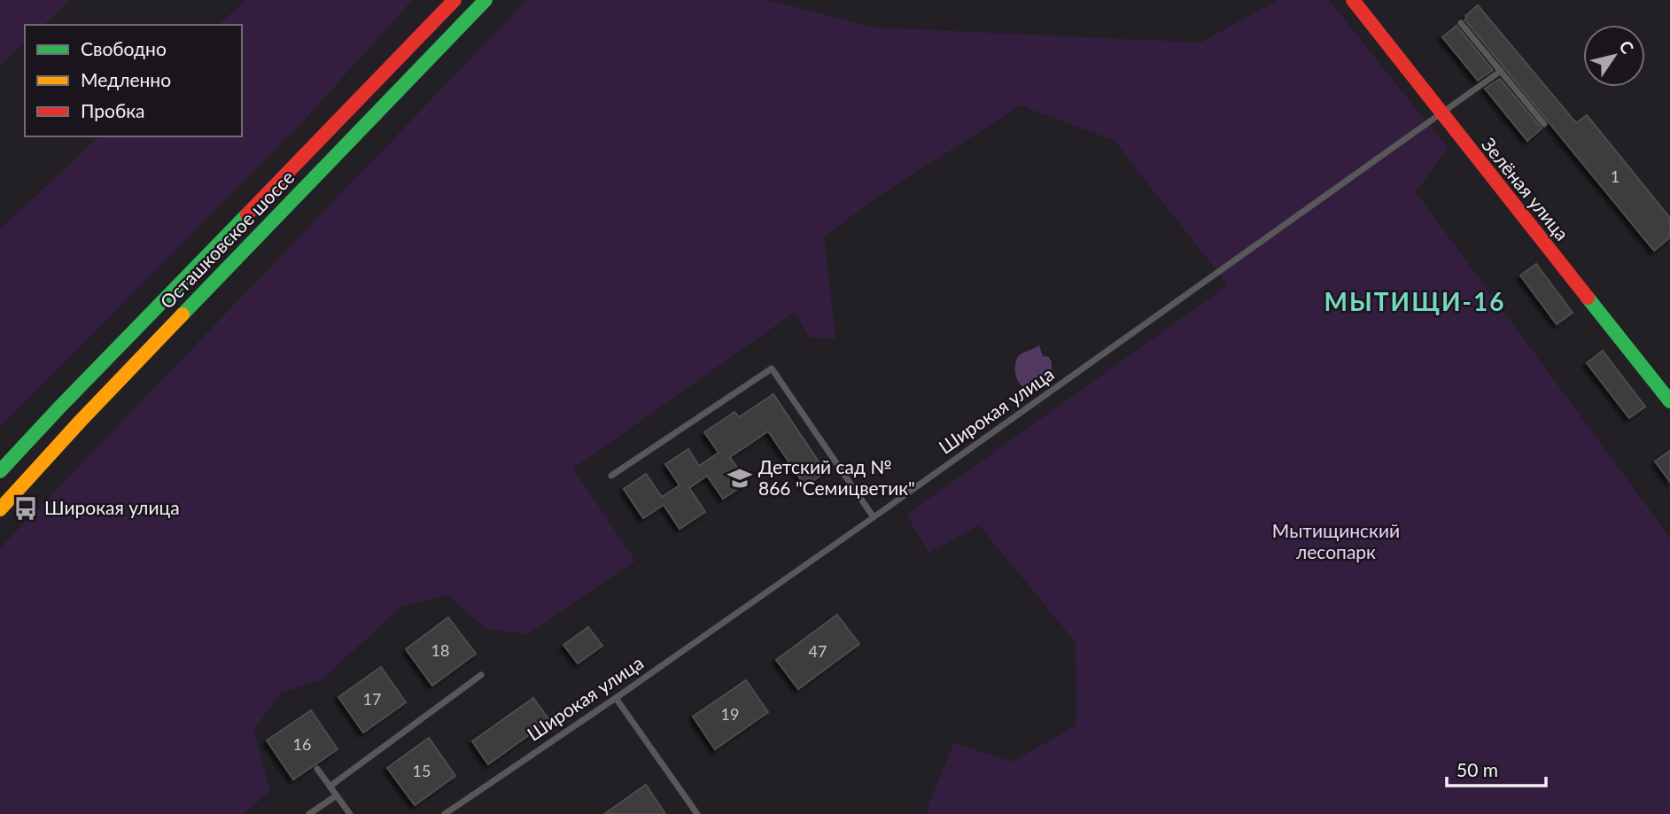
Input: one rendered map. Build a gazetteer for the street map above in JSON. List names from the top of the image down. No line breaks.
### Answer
{"streets":{"main road":["Зелёная улица","Осташковское шоссе"],"lane":["Широкая улица"]},"crossings":[["Зелёная улица","Широкая улица"]],"districts":["МЫТИЩИ-16"],"parks":["Мытищинский лесопарк"],"places":{"school or university":["Детский сад № 866 \"Семицветик\""],"bus stop":["Широкая улица"]},"house_numbers":["1","18","47","17","19","16","15"],"legend":["Свободно","Медленно","Пробка"],"scale_bar":"50 m","north":"top right"}
